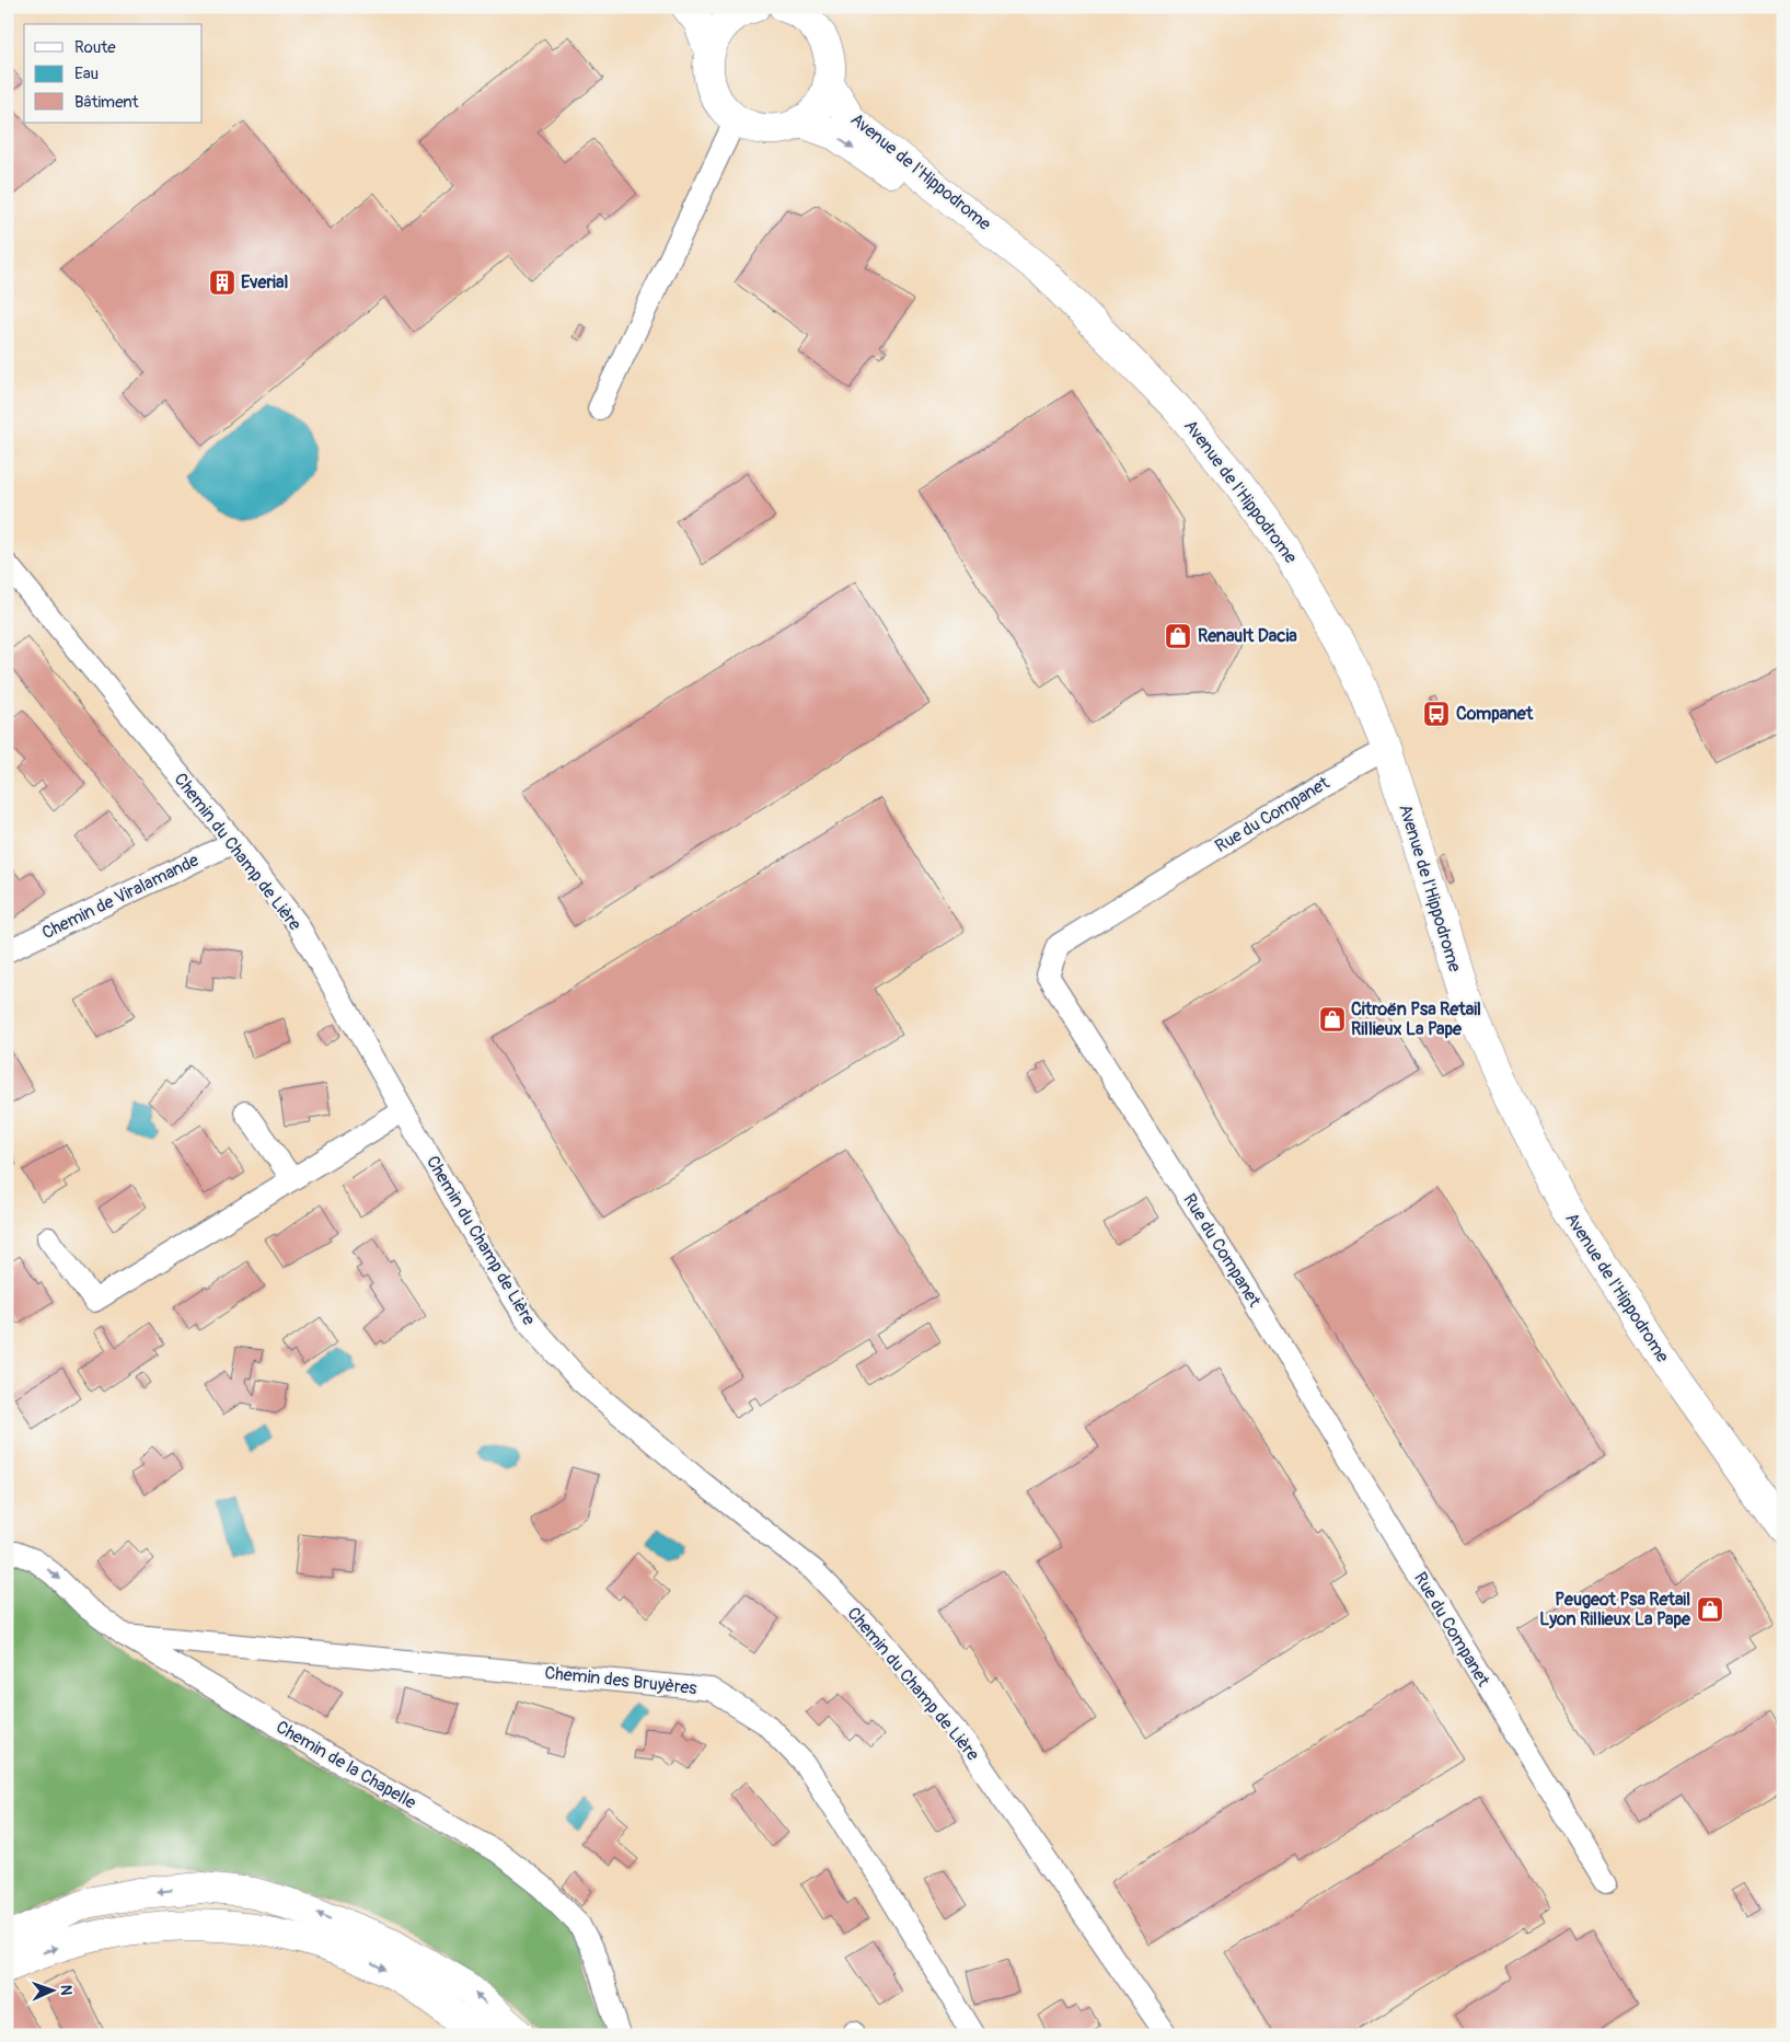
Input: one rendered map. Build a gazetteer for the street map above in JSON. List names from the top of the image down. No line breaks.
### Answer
{"streets":{"main road":["Avenue de l'Hippodrome"],"street":["Rue du Companet","Chemin du Champ de Lière","Chemin de Viralamande","Chemin des Bruyères","Chemin de la Chapelle"]},"crossings":[["Avenue de l'Hippodrome","Rue du Companet"],["Chemin du Champ de Lière","Chemin de Viralamande"],["Chemin des Bruyères","Chemin de la Chapelle"]],"places":{"building":["Everial"],"shop":["Renault Dacia","Citroën Psa Retail Rillieux La Pape","Peugeot Psa Retail Lyon Rillieux La Pape"],"bus stop":["Companet"]},"legend":["Route","Eau","Bâtiment"],"north":"right"}
